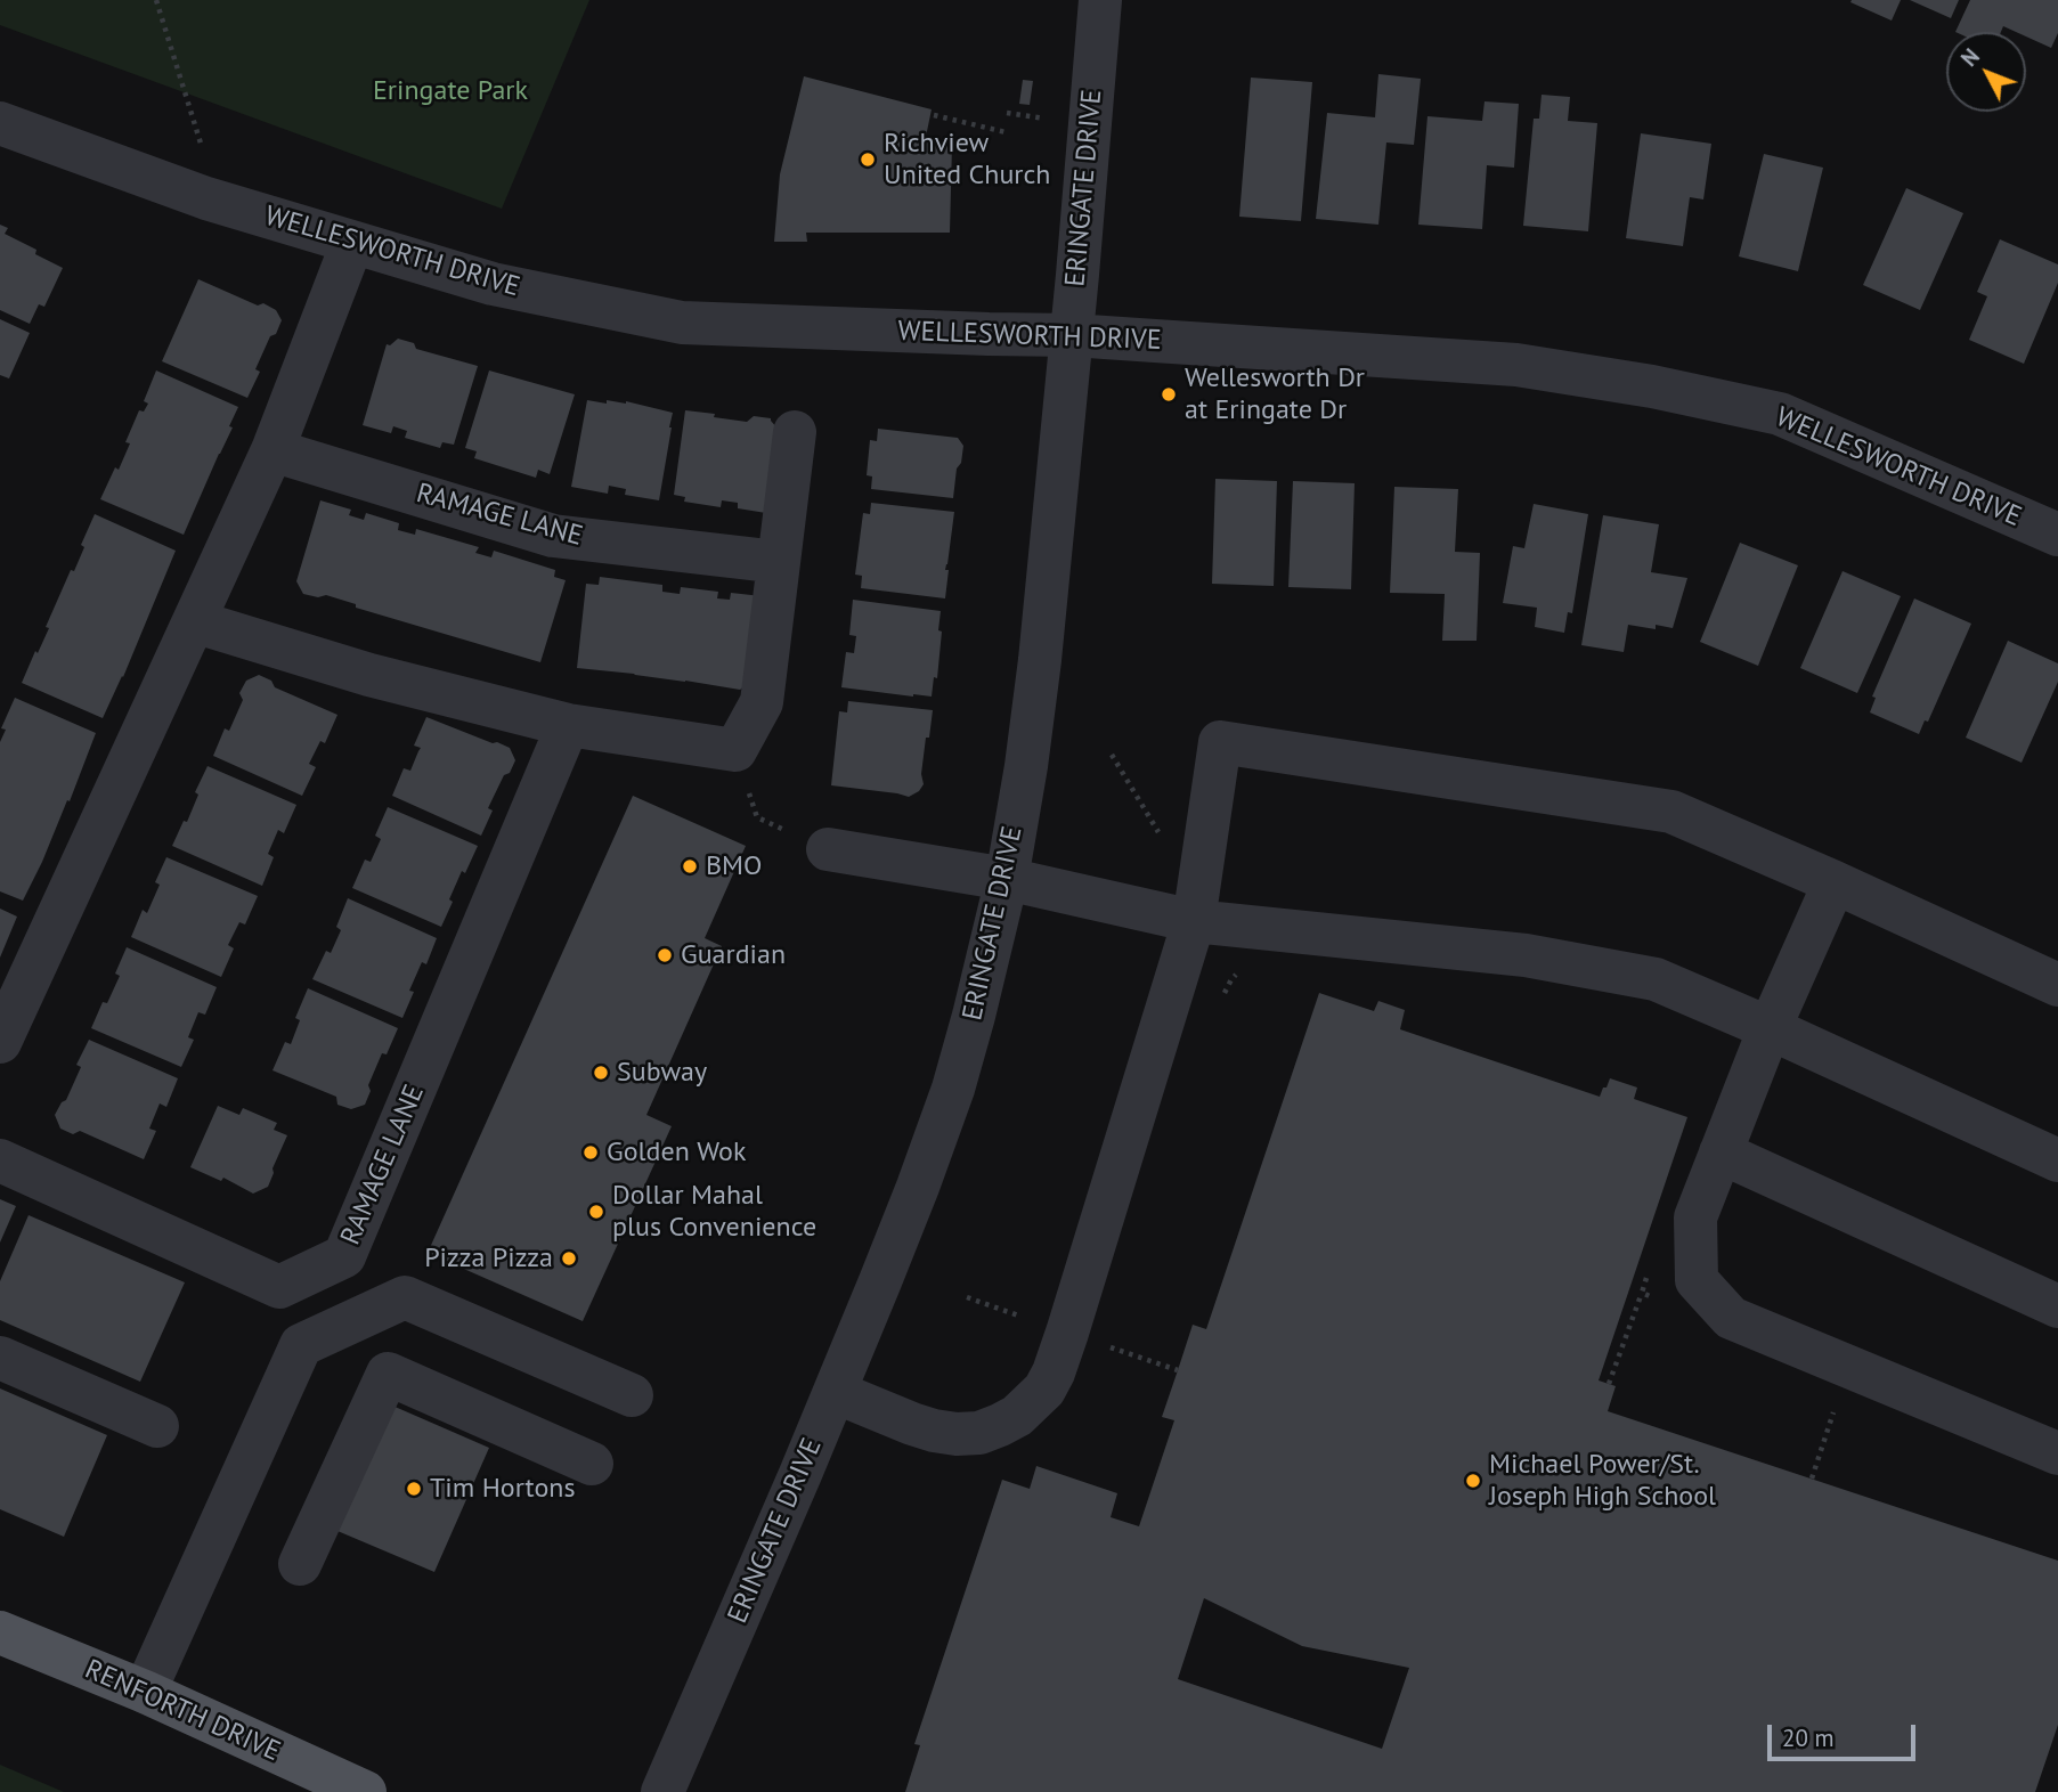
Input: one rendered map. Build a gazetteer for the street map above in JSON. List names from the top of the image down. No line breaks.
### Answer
{"streets":{"main road":["RENFORTH DRIVE"],"street":["ERINGATE DRIVE","WELLESWORTH DRIVE","RAMAGE LANE"]},"crossings":[["ERINGATE DRIVE","WELLESWORTH DRIVE"]],"parks":["Eringate Park"],"places":["Richview United Church","Wellesworth Dr at Eringate Dr","BMO","Guardian","Subway","Golden Wok","Dollar Mahal plus Convenience","Pizza Pizza","Michael Power/St. Joseph High School","Tim Hortons"],"scale_bar":"20 m","north":"top left"}
